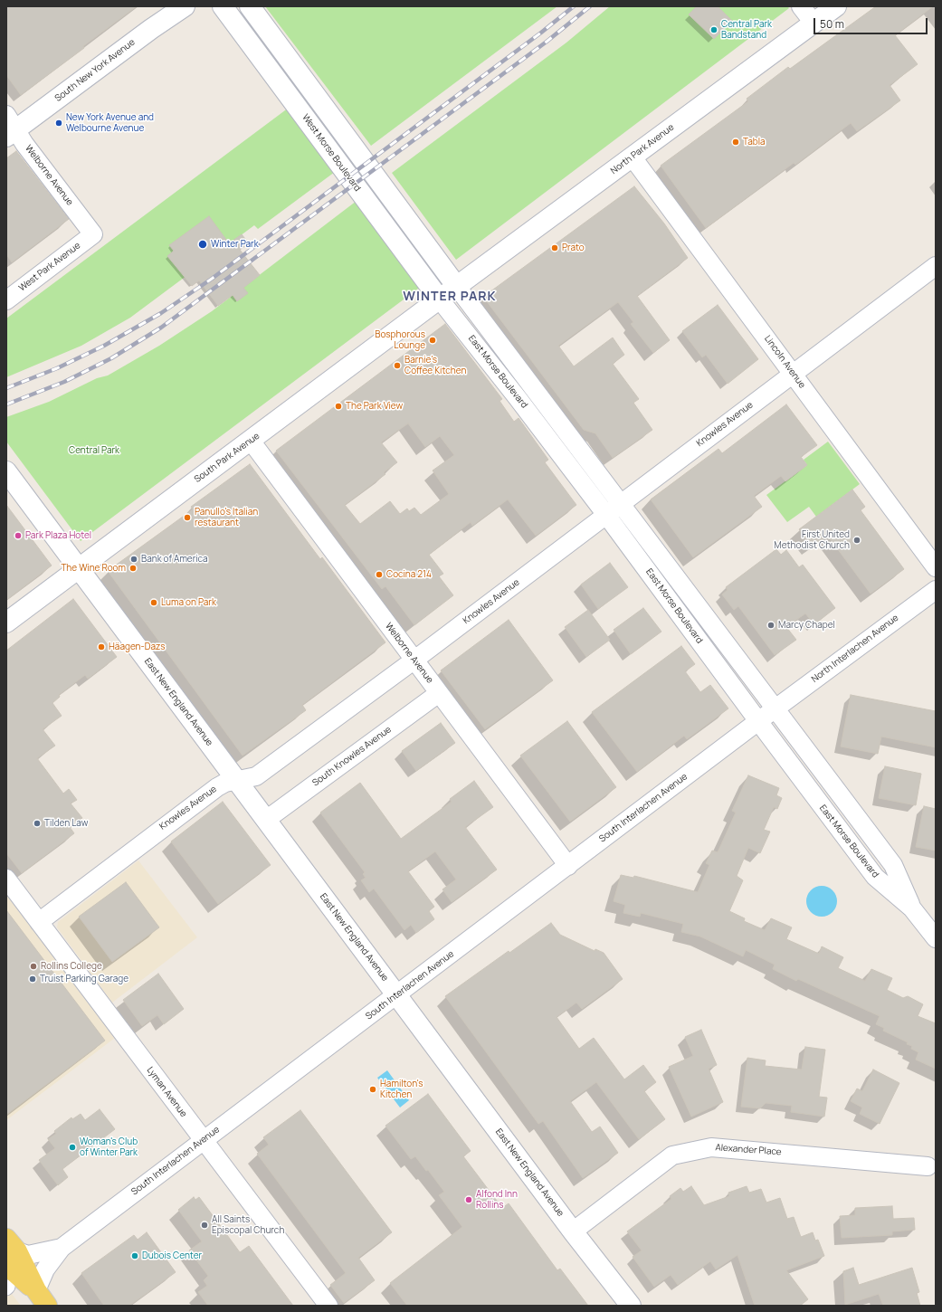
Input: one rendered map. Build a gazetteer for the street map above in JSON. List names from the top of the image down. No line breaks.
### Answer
{"streets":{"street":["South New York Avenue","North Park Avenue","West Morse Boulevard","Welborne Avenue","West Park Avenue","Lincoln Avenue","East Morse Boulevard","Knowles Avenue","South Park Avenue","North Interlachen Avenue","East New England Avenue","South Knowles Avenue","South Interlachen Avenue","Lyman Avenue","Alexander Place"]},"crossings":[["South New York Avenue","Welborne Avenue"],["North Park Avenue","West Morse Boulevard"],["North Park Avenue","Lincoln Avenue"],["North Park Avenue","East Morse Boulevard"],["North Park Avenue","South Park Avenue"],["West Morse Boulevard","East Morse Boulevard"],["West Morse Boulevard","South Park Avenue"],["Welborne Avenue","West Park Avenue"],["Welborne Avenue","Knowles Avenue"],["Welborne Avenue","South Park Avenue"],["Welborne Avenue","South Knowles Avenue"],["Welborne Avenue","South Interlachen Avenue"],["Lincoln Avenue","Knowles Avenue"],["East Morse Boulevard","Knowles Avenue"],["East Morse Boulevard","South Park Avenue"],["East Morse Boulevard","North Interlachen Avenue"],["East Morse Boulevard","South Interlachen Avenue"],["Knowles Avenue","East New England Avenue"],["Knowles Avenue","Lyman Avenue"],["South Park Avenue","East New England Avenue"],["North Interlachen Avenue","South Interlachen Avenue"],["East New England Avenue","South Knowles Avenue"],["East New England Avenue","South Interlachen Avenue"],["East New England Avenue","Alexander Place"],["South Interlachen Avenue","Lyman Avenue"]],"districts":["WINTER PARK"],"parks":["Central Park"],"places":["Central Park Bandstand","New York Avenue and Welbourne Avenue","Tabla","Winter Park","Prato","Bosphorous Lounge","Barnie's Coffee Kitchen","The Park View","Panullo's Italian restaurant","Park Plaza Hotel","First United Methodist Church","Bank of America","The Wine Room","Cocina 214","Luma on Park","Marcy Chapel","Häagen-Dazs","Tilden Law","Rollins College","Truist Parking Garage","Hamilton's Kitchen","Woman's Club of Winter Park","Alfond Inn Rollins","All Saints Episcopal Church","Dubois Center"],"scale_bar":"50 m"}
